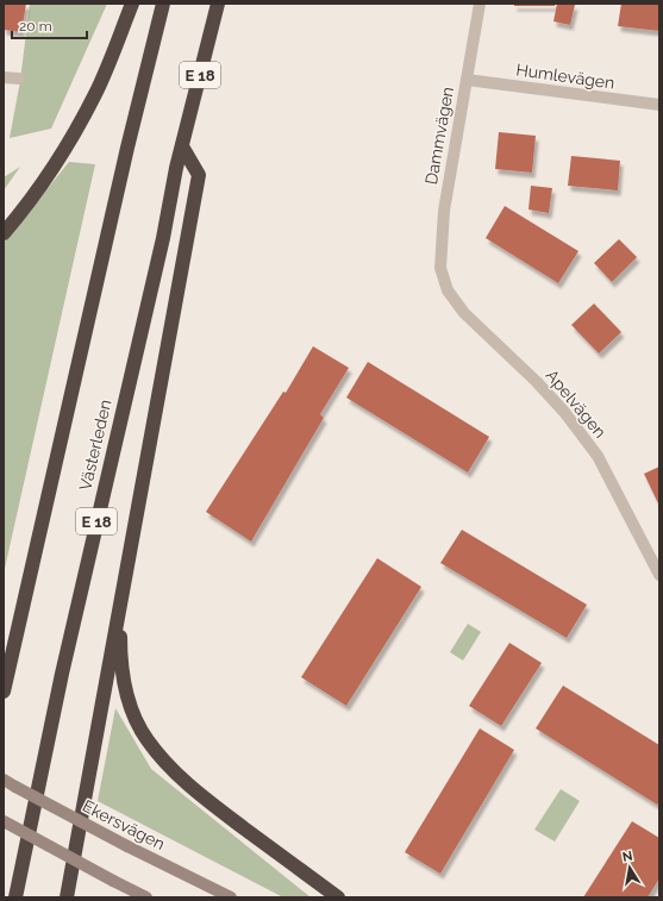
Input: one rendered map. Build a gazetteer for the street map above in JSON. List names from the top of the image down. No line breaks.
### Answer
{"streets":{"highway":["E 18","Västerleden"],"main road":["Ekersvägen"],"street":["Humlevägen","Dammvägen","Apelvägen"]},"crossings":[["E 18","Västerleden"],["Humlevägen","Dammvägen"],["Dammvägen","Apelvägen"]],"scale_bar":"20 m","north":"top"}
